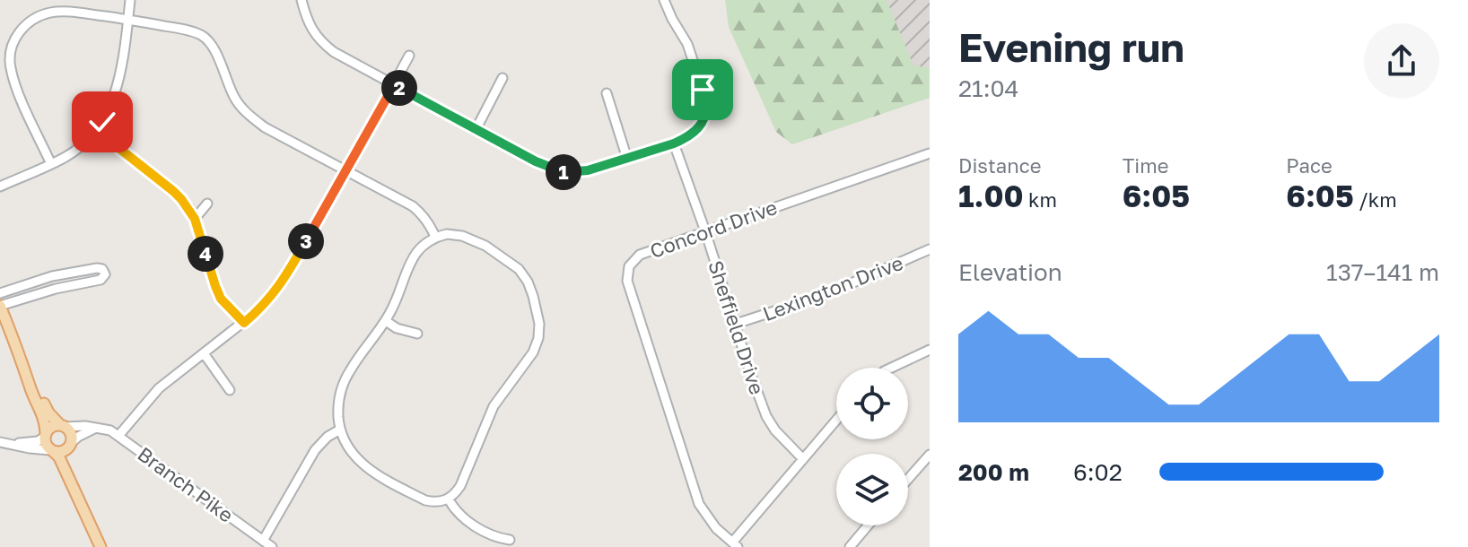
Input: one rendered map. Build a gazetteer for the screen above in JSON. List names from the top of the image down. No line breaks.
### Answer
{"streets":{"street":["Concord Drive","Lexington Drive","Sheffield Drive","Branch Pike"]},"crossings":[["Concord Drive","Sheffield Drive"],["Lexington Drive","Sheffield Drive"]],"page":{"heading":["Evening run","21:04"],"pins":["2","1","3","4"],"stats":[["Distance","1.00 km"],["Time","6:05"],["Pace","6:05 /km"]],"chart":["Elevation","137–141 m"],"list":[{"name":"200 m","note":"6:02"}]}}
